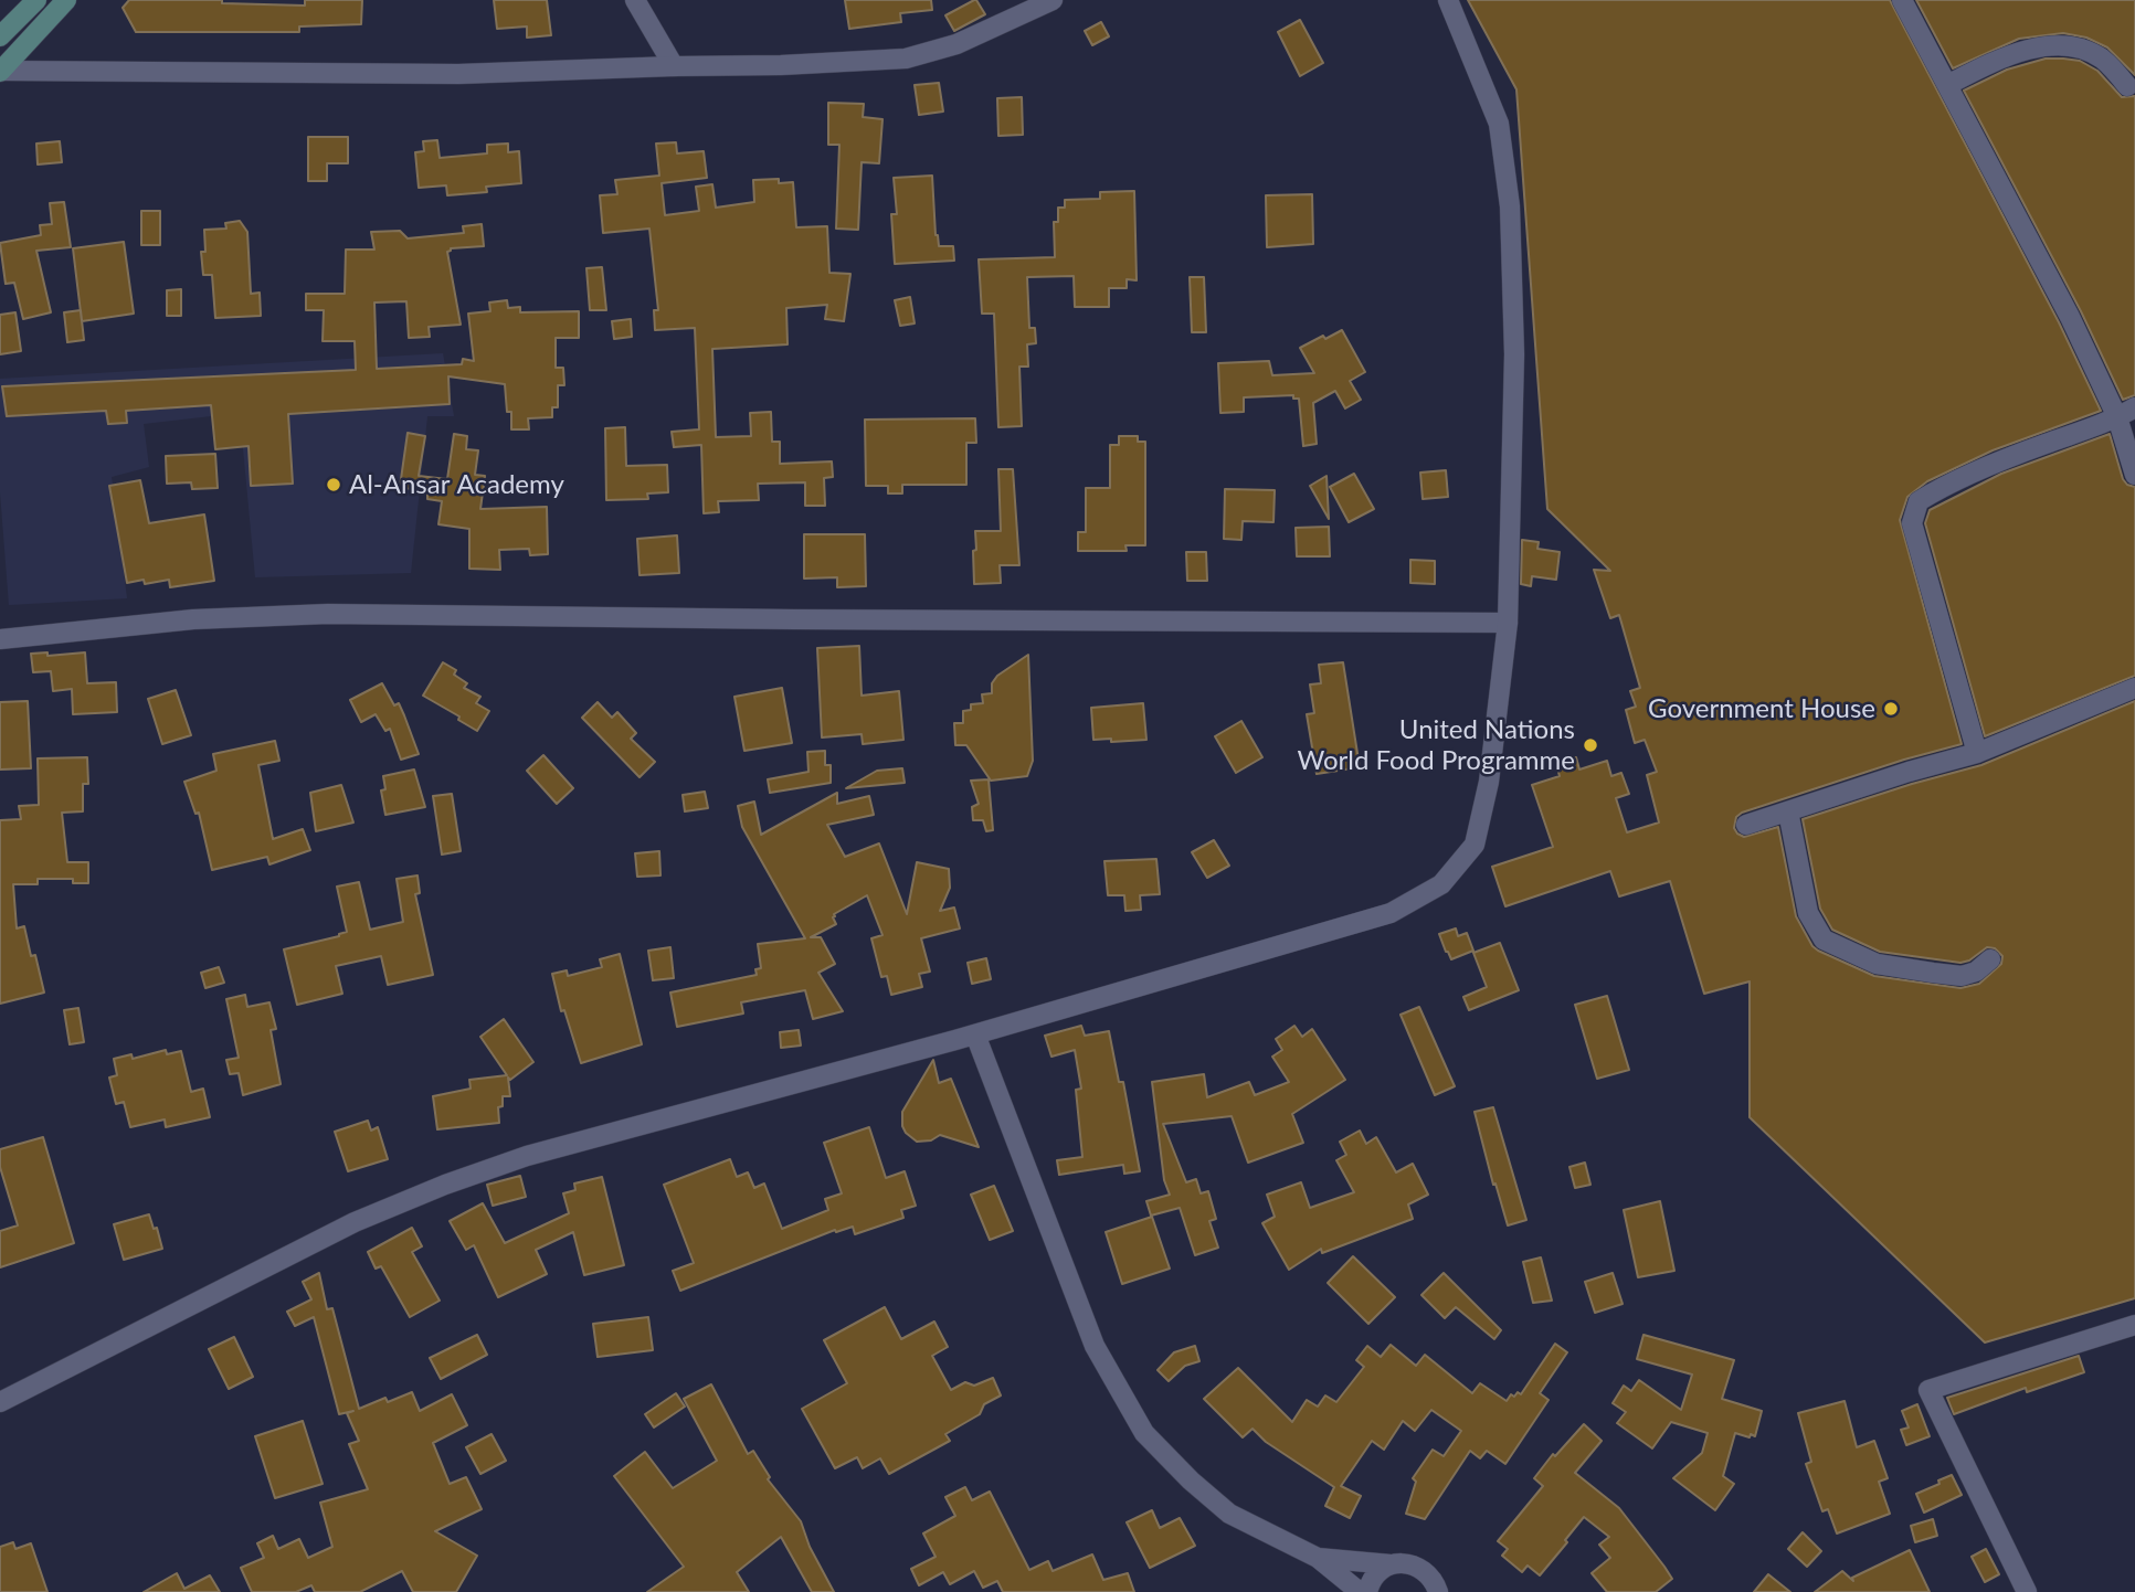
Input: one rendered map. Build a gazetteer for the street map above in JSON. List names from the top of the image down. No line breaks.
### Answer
{"places":["Al-Ansar Academy","Government House","United Nations World Food Programme"]}
